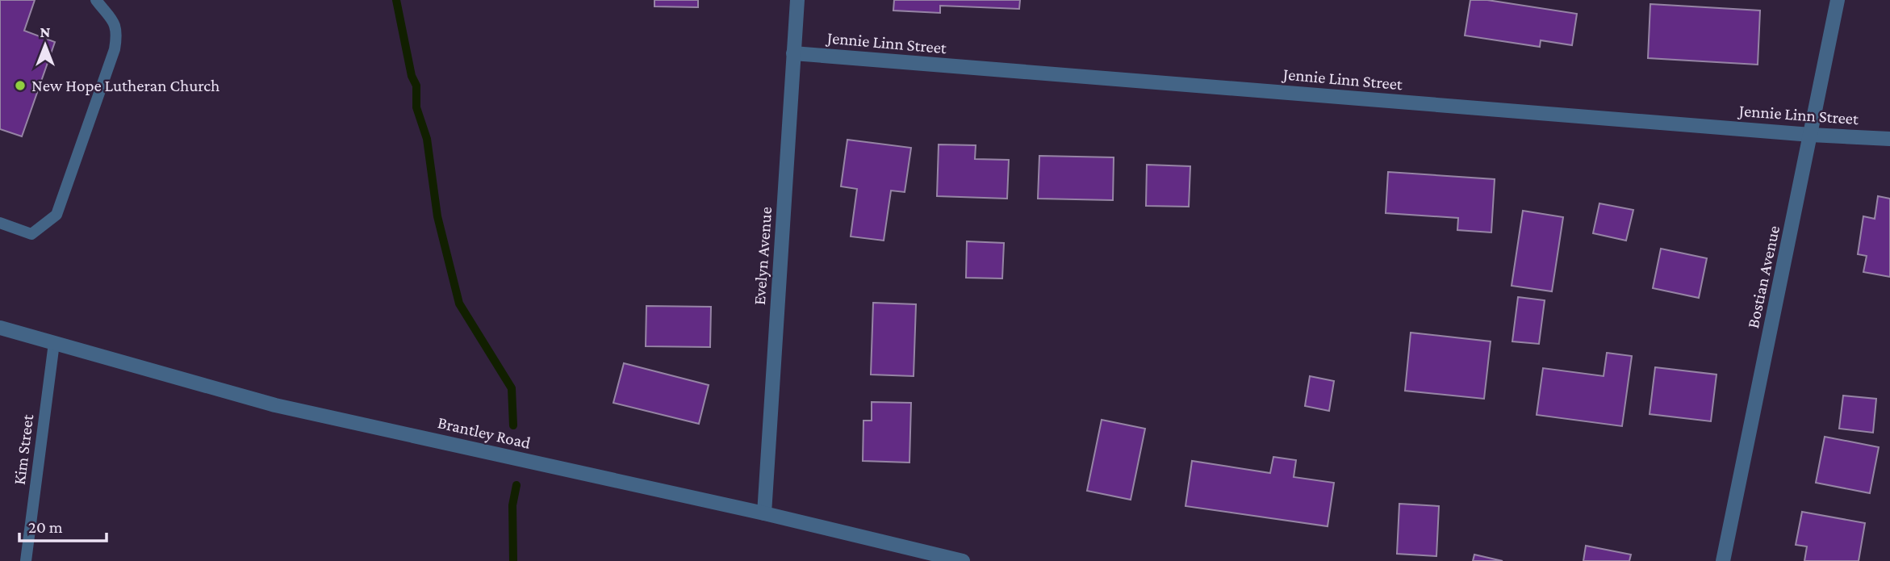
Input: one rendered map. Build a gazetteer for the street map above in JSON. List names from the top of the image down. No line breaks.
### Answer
{"streets":{"street":["Jennie Linn Street","Evelyn Avenue","Bostian Avenue","Brantley Road"],"lane":["Kim Street"]},"crossings":[["Jennie Linn Street","Evelyn Avenue"],["Jennie Linn Street","Bostian Avenue"],["Evelyn Avenue","Brantley Road"],["Brantley Road","Kim Street"]],"places":["New Hope Lutheran Church"],"scale_bar":"20 m","north":"top"}
